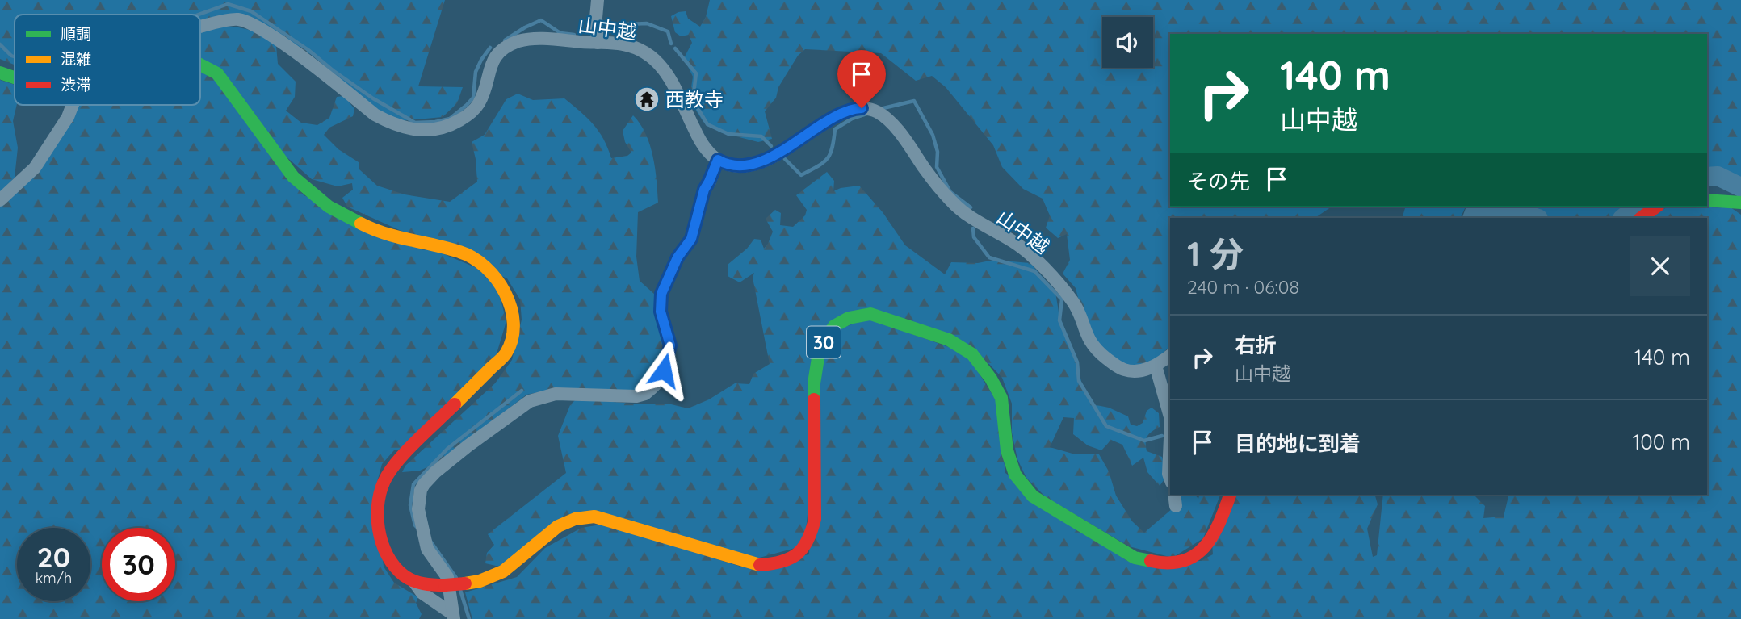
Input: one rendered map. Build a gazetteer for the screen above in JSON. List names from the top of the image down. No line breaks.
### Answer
{"streets":{"main road":["山中越","30"]},"places":{"temple":["西教寺"]},"legend":["順調","混雑","渋滞"],"page":{"turn":["140 m","山中越"],"then":"その先","heading":["1 分","240 m · 06:08"],"list":[{"name":"右折","note":"山中越","value":"140 m"},{"name":"目的地に到着","value":"100 m"}],"speed":"20 km/h","limit":"30"}}
